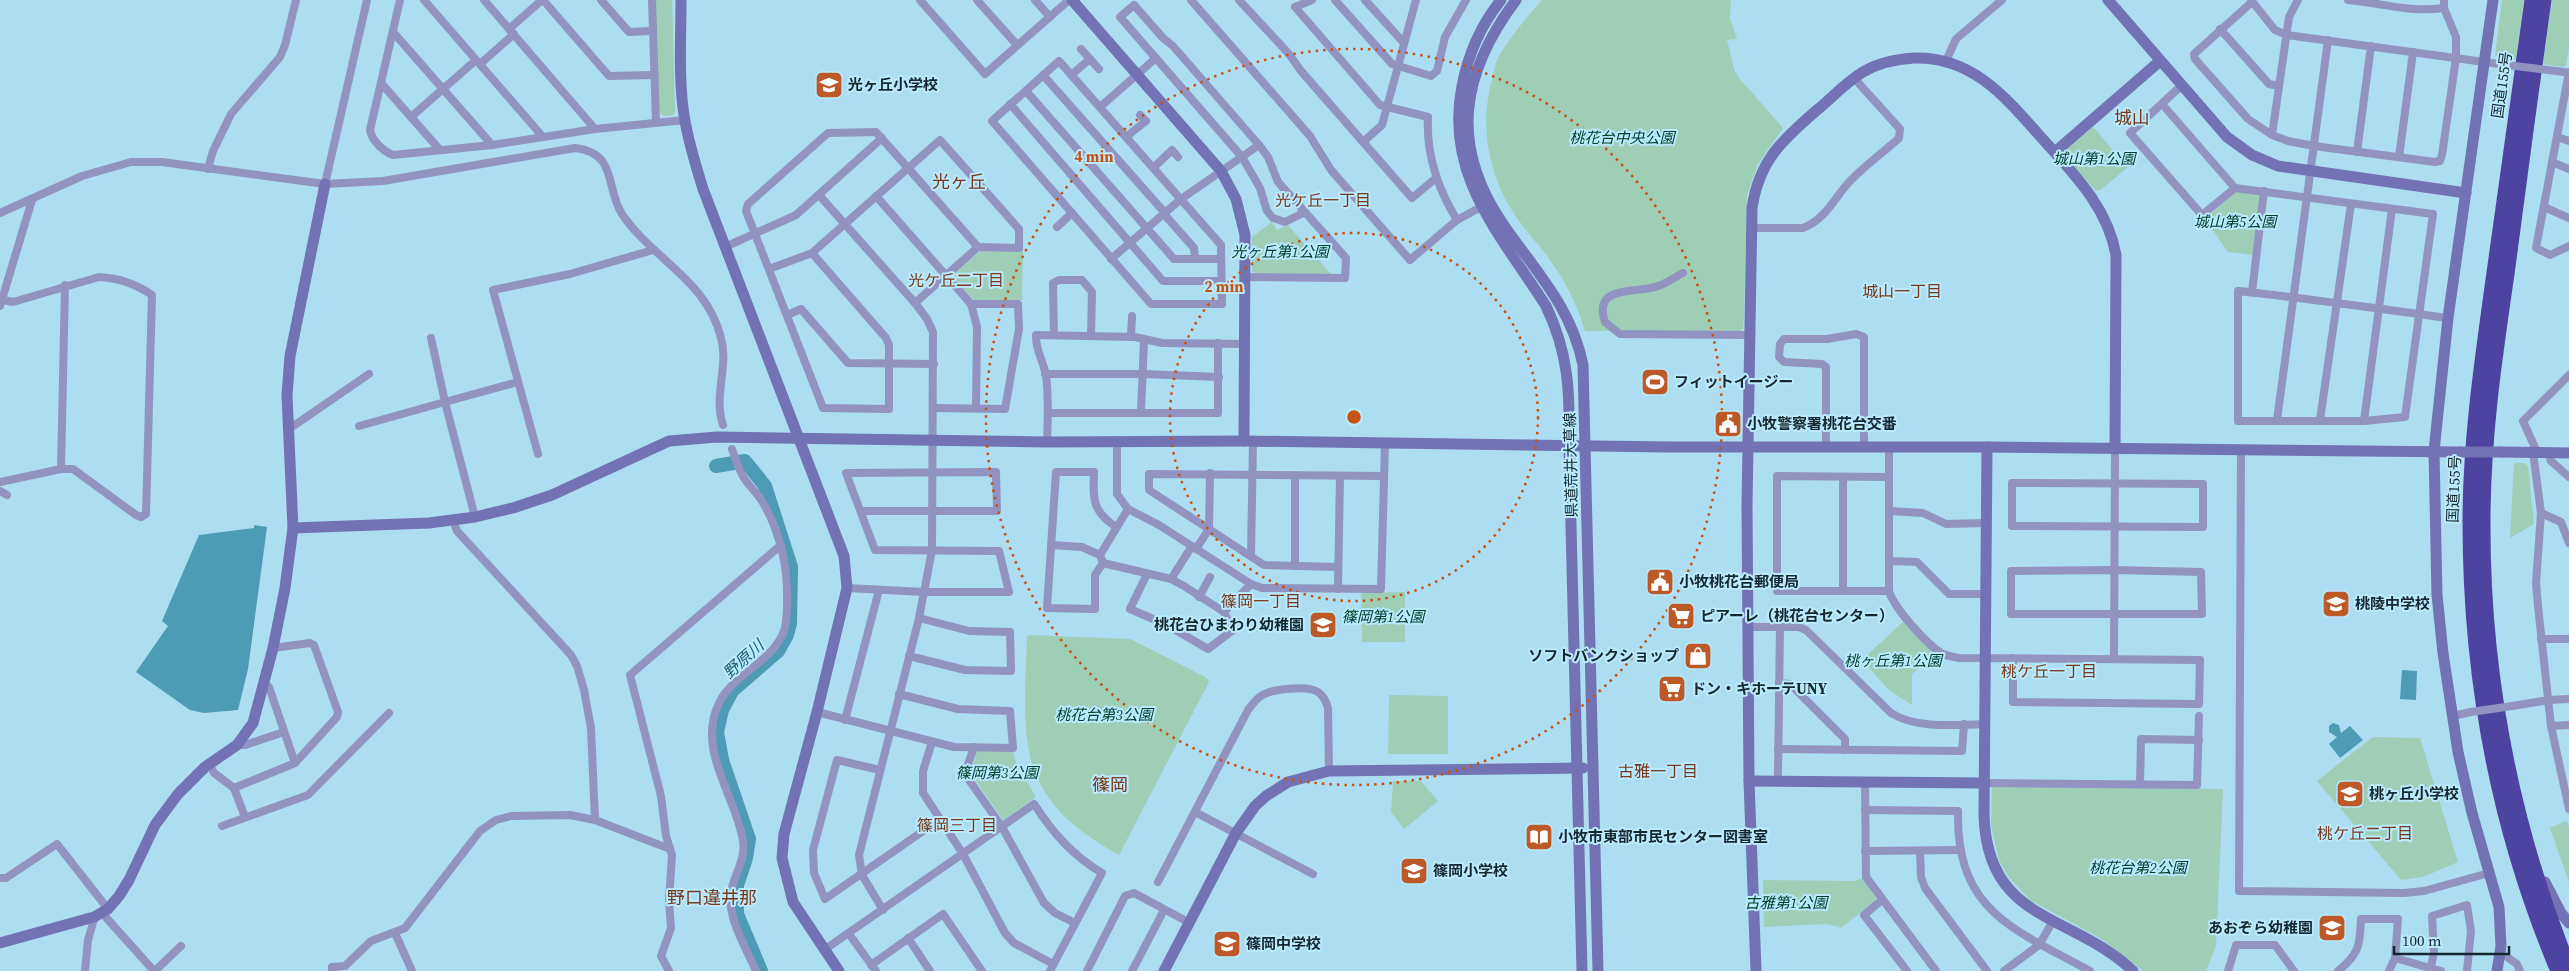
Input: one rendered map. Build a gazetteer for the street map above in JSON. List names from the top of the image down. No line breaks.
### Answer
{"streets":{"highway":["国道155号"],"street":["県道荒井大草線"]},"districts":["城山","光ヶ丘","光ケ丘一丁目","光ケ丘二丁目","城山一丁目","篠岡一丁目","桃ケ丘一丁目","古雅一丁目","篠岡","篠岡三丁目","桃ケ丘二丁目","野口違井那"],"water":["野原川"],"parks":["桃花台中央公園","城山第1公園","城山第5公園","光ヶ丘第1公園","篠岡第1公園","桃ヶ丘第1公園","桃花台第3公園","篠岡第3公園","桃花台第2公園","古雅第1公園"],"places":{"school or university":["光ヶ丘小学校","桃陵中学校","桃花台ひまわり幼稚園","桃ヶ丘小学校","篠岡小学校","あおぞら幼稚園","篠岡中学校"],"sports":["フィットイージー"],"public building":["小牧警察署桃花台交番","小牧桃花台郵便局"],"supermarket":["ピアーレ（桃花台センター）","ドン・キホーテUNY"],"shop":["ソフトバンクショップ"],"library":["小牧市東部市民センター図書室"]},"scale_bar":"100 m","rings":["4 min","2 min"]}
